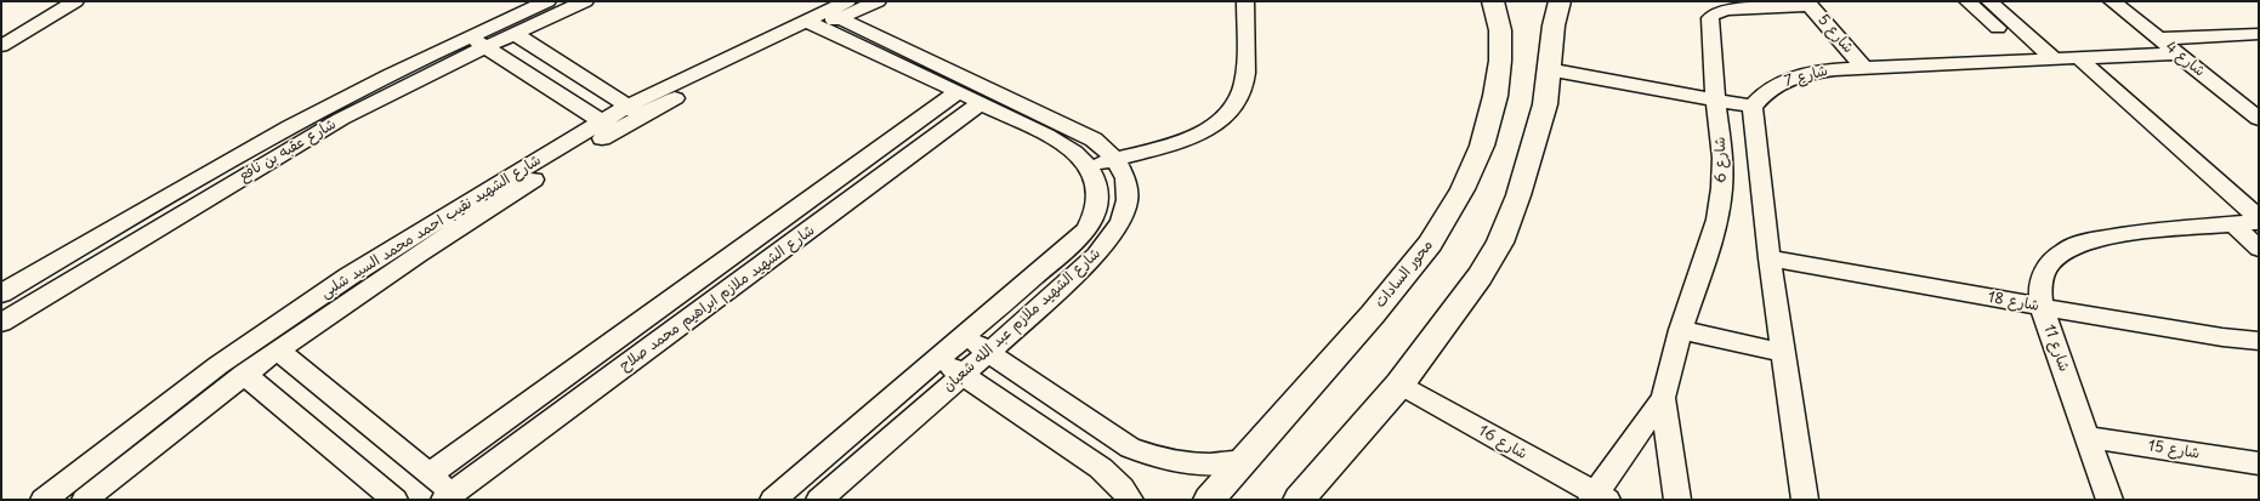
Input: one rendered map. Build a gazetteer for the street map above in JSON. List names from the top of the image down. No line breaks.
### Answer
{"streets":{"street":["شارع 5","شارع 4","شارع 7","شارع عقبه بن نافع","شارع 6","شارع الشهيد نقيب احمد محمد السيد شلبى","محور السادات","شارع الشهيد ملازم ابراهيم محمد صلاح","شارع 18","شارع الشهيد ملازم عبد الله شعبان","شارع 11","شارع 16","شارع 15"]},"crossings":[["شارع 5","شارع 7"],["شارع 5","شارع 6"],["شارع 4","شارع 7"],["شارع 6","شارع 16"],["شارع الشهيد نقيب احمد محمد السيد شلبى","شارع الشهيد ملازم عبد الله شعبان"],["شارع الشهيد ملازم ابراهيم محمد صلاح","شارع الشهيد ملازم عبد الله شعبان"],["شارع 18","شارع 11"],["شارع 11","شارع 15"]]}
